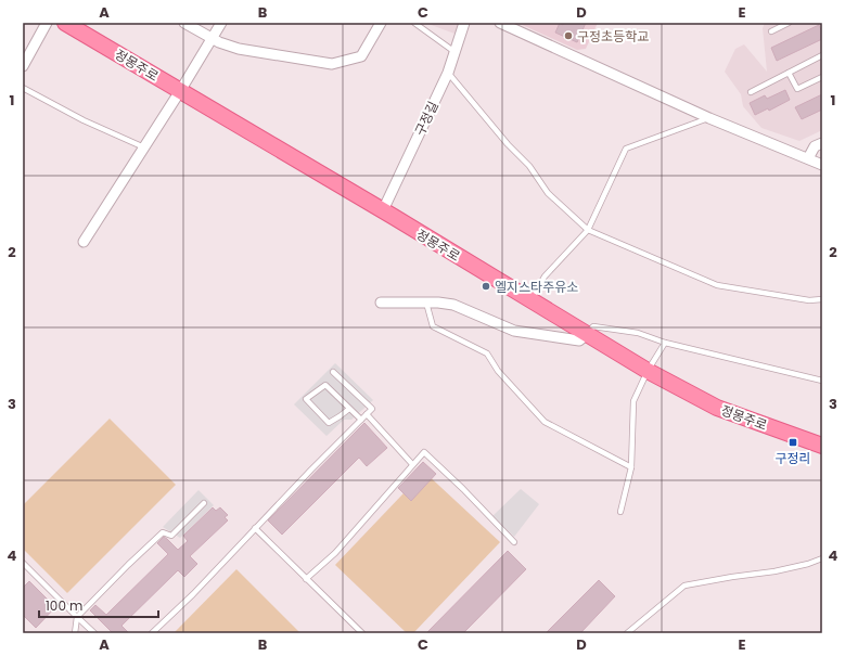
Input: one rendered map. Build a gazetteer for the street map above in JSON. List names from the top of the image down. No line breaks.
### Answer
{"streets":{"main road":["정몽주로"],"street":["구정길"]},"crossings":[["정몽주로","구정길"]],"places":{"other":["구정초등학교","엘지스타주유소"],"transit":["구정리"]},"scale_bar":"100 m","grid":{"columns":["A","B","C","D","E"],"rows":["1","2","3","4"]}}
